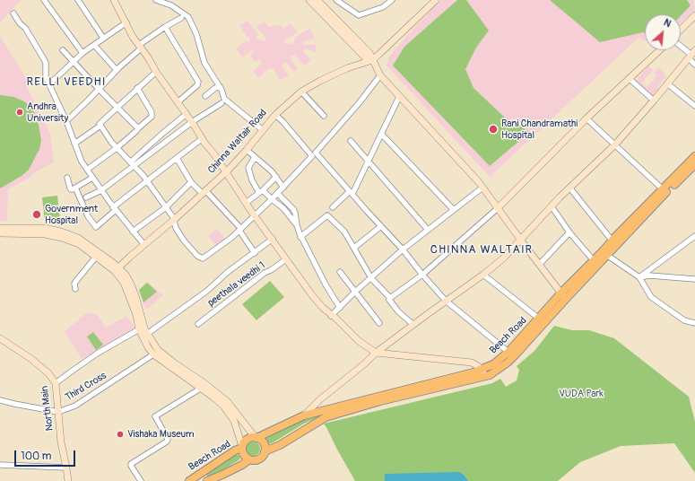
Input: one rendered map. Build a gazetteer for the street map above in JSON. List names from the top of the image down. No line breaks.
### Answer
{"streets":{"main road":["Beach Road"],"street":["Chinna Waltair Road","peethala veedhi 1","Third Cross","North Main"]},"crossings":[["Third Cross","North Main"]],"districts":["RELLI VEEDHI","CHINNA WALTAIR"],"parks":["VUDA Park"],"places":["Andhra University","Rani Chandramathi Hospital","Government Hospital","Vishaka Museum"],"scale_bar":"100 m","north":"top right"}
